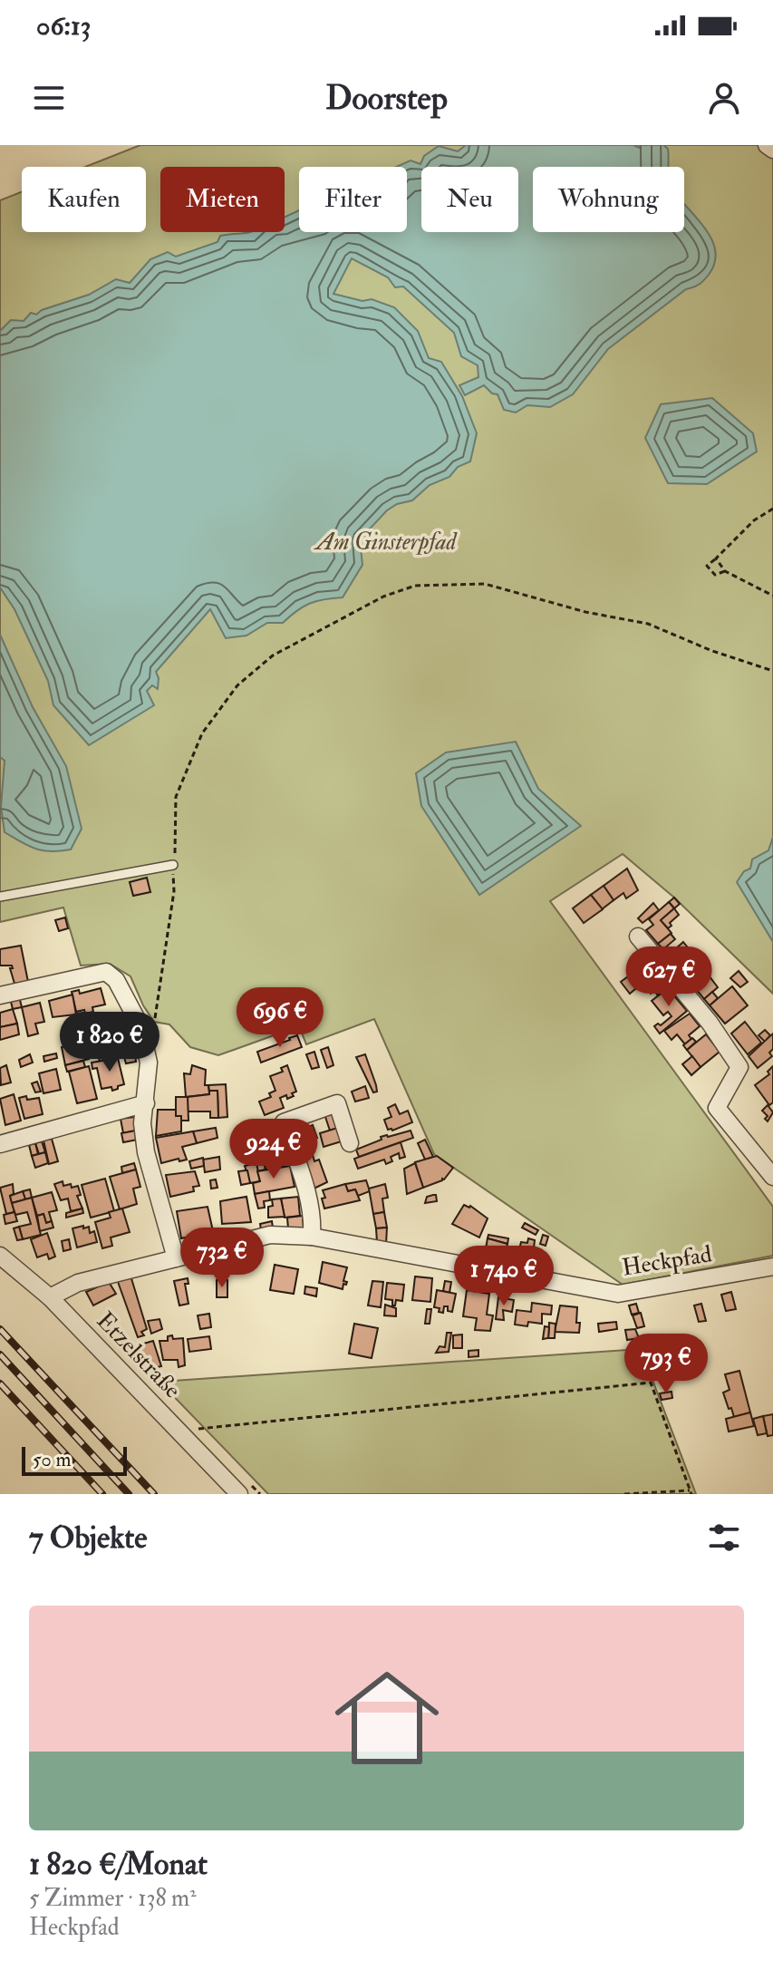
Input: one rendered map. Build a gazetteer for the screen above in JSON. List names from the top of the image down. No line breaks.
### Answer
{"streets":{"street":["Heckpfad","Etzelstraße"]},"crossings":[["Heckpfad","Etzelstraße"]],"parks":["Am Ginsterpfad"],"scale_bar":"50 m","page":{"status":"06:13","header":"Doorstep","chip":["Kaufen","Mieten","Filter","Neu","Wohnung"],"price":["627 €","696 €","1 820 €","924 €","732 €","1 740 €","793 €"],"scale":"50 m","heading":"7 Objekte","list":[{"name":"1 820 €/Monat","note":"5 Zimmer · 138 m² · Heckpfad"}]}}
